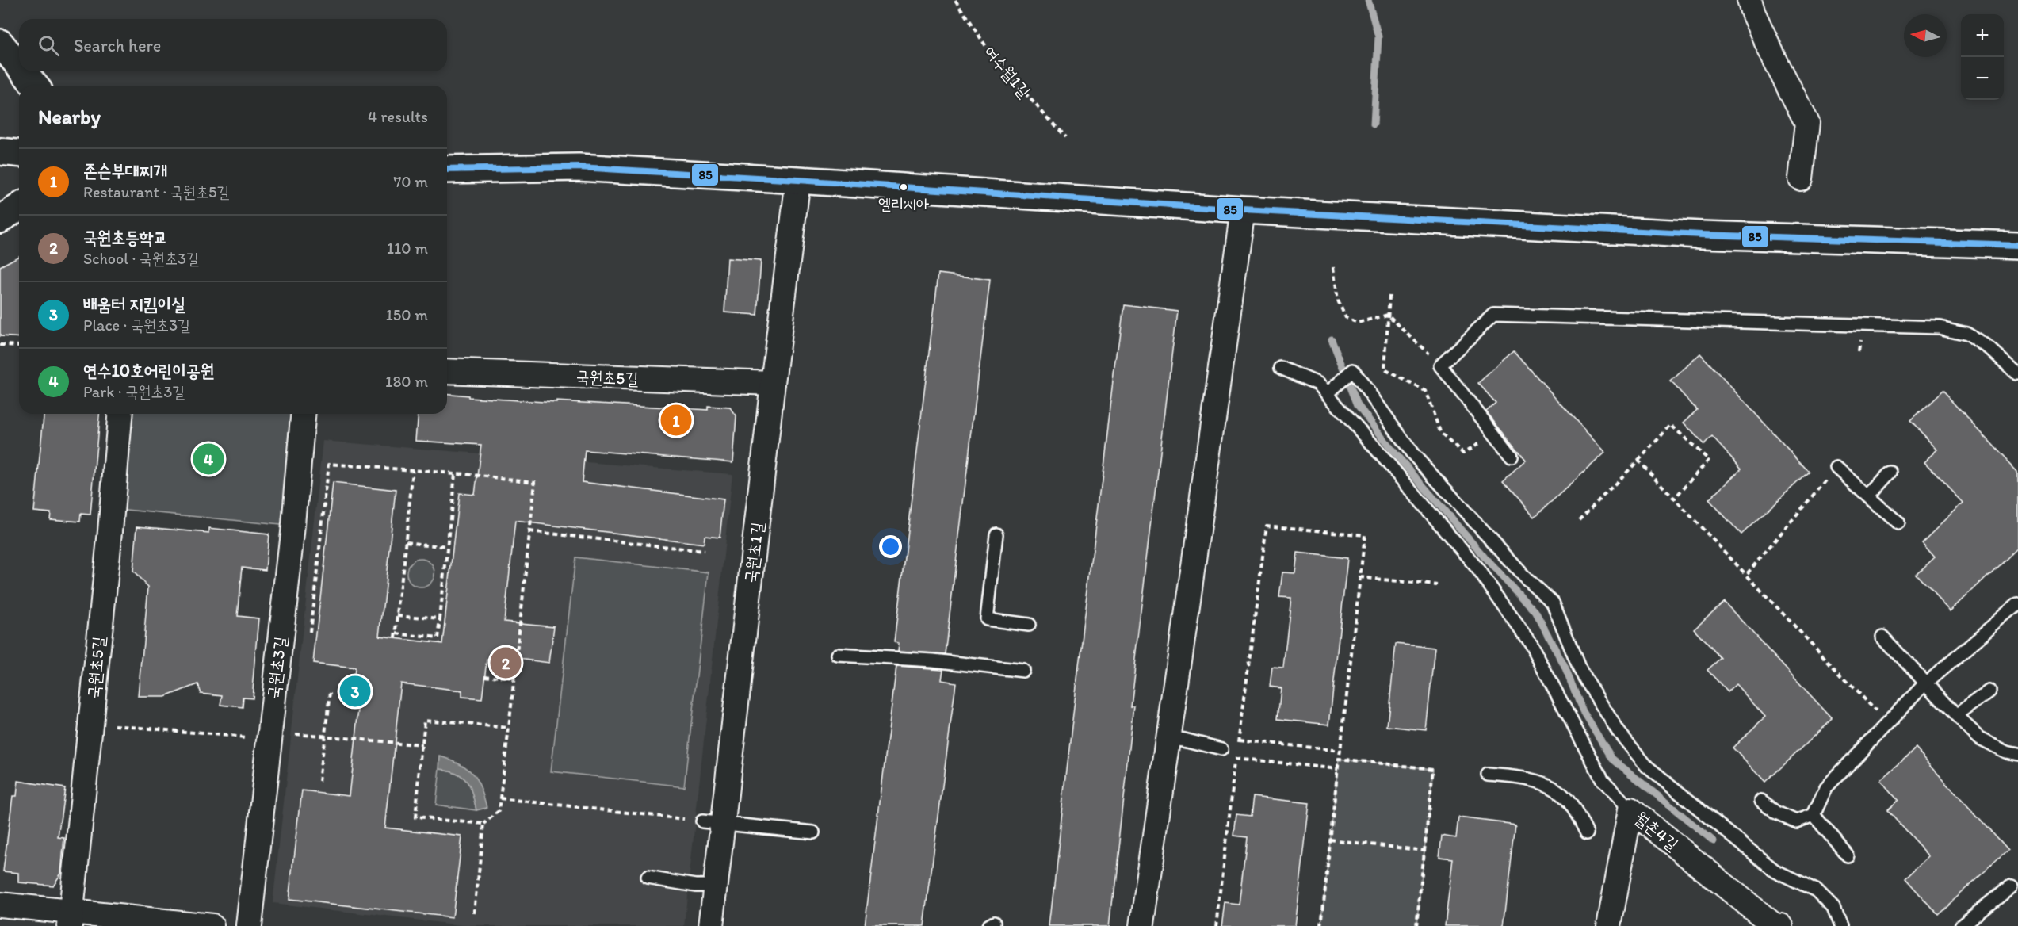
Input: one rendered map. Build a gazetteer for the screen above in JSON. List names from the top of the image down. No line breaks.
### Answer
{"streets":{"street":["국원초5길","국원초1길","국원초3길","월촌4길"],"path":["여수월1길"]},"crossings":[["국원초5길","국원초1길"]],"places":["엘리시아"],"lines":["transit line 85"],"north":"left","page":{"map_buttons":["+","−"],"search":"Search here","heading":["Nearby","4 results"],"list":[{"mark":"1","name":"존슨부대찌개","note":"Restaurant · 국원초5길","value":"70 m"},{"mark":"2","name":"국원초등학교","note":"School · 국원초3길","value":"110 m"},{"mark":"3","name":"배움터 지킴이실","note":"Place · 국원초3길","value":"150 m"},{"mark":"4","name":"연수10호어린이공원","note":"Park · 국원초3길","value":"180 m"}],"pins":["1","4","2","3"]}}
